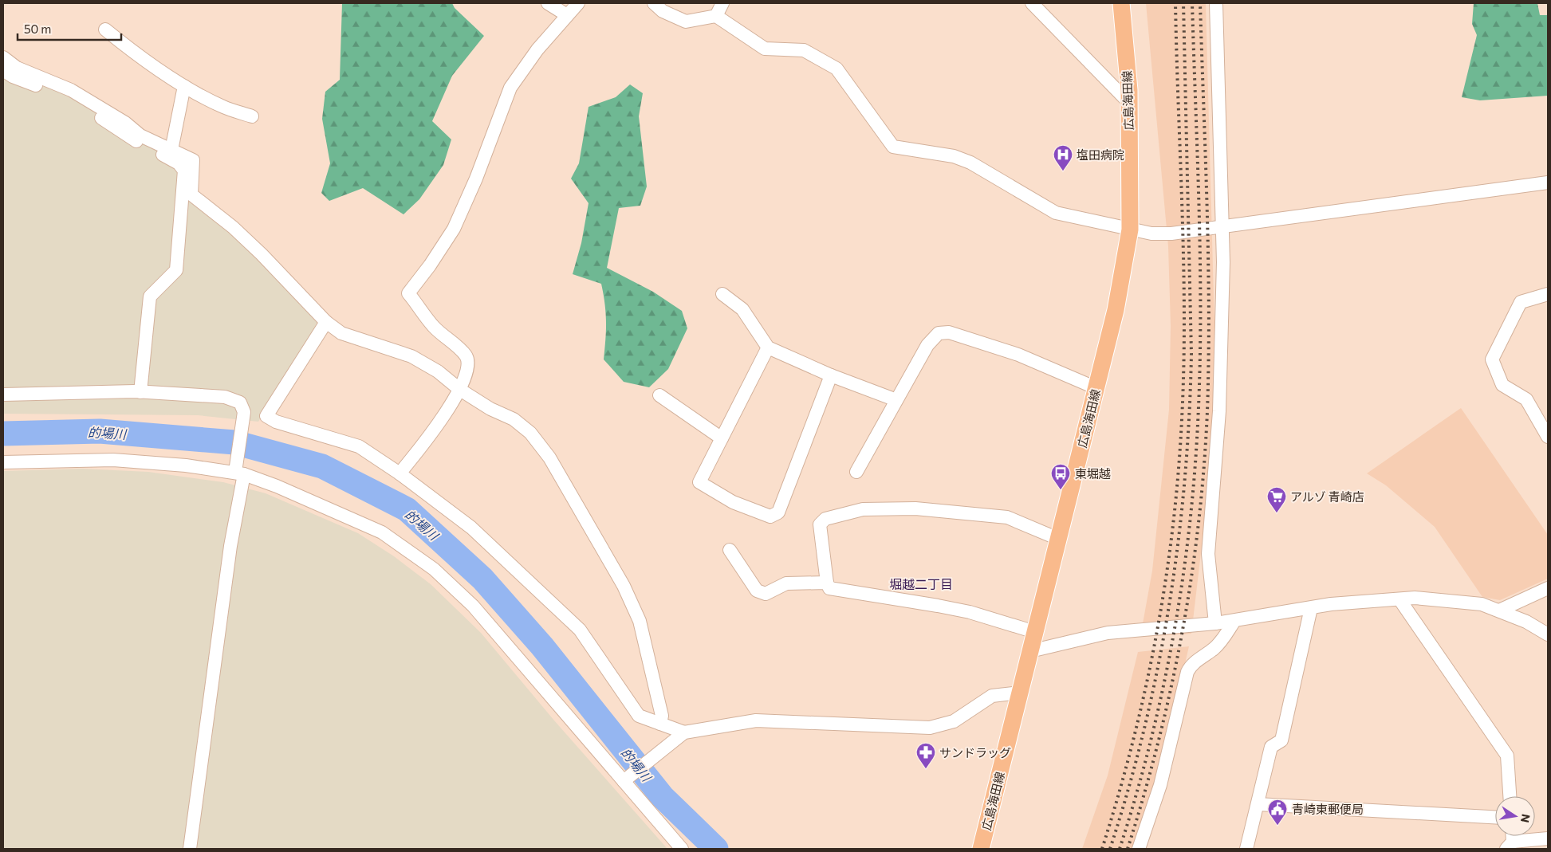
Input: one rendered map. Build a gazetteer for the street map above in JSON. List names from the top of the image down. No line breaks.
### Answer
{"streets":{"main road":["広島海田線"]},"districts":["堀越二丁目"],"water":["的場川"],"places":{"hospital":["塩田病院"],"bus stop":["東堀越"],"supermarket":["アルゾ 青崎店"],"pharmacy":["サンドラッグ"],"public building":["青崎東郵便局"]},"scale_bar":"50 m","north":"right"}
